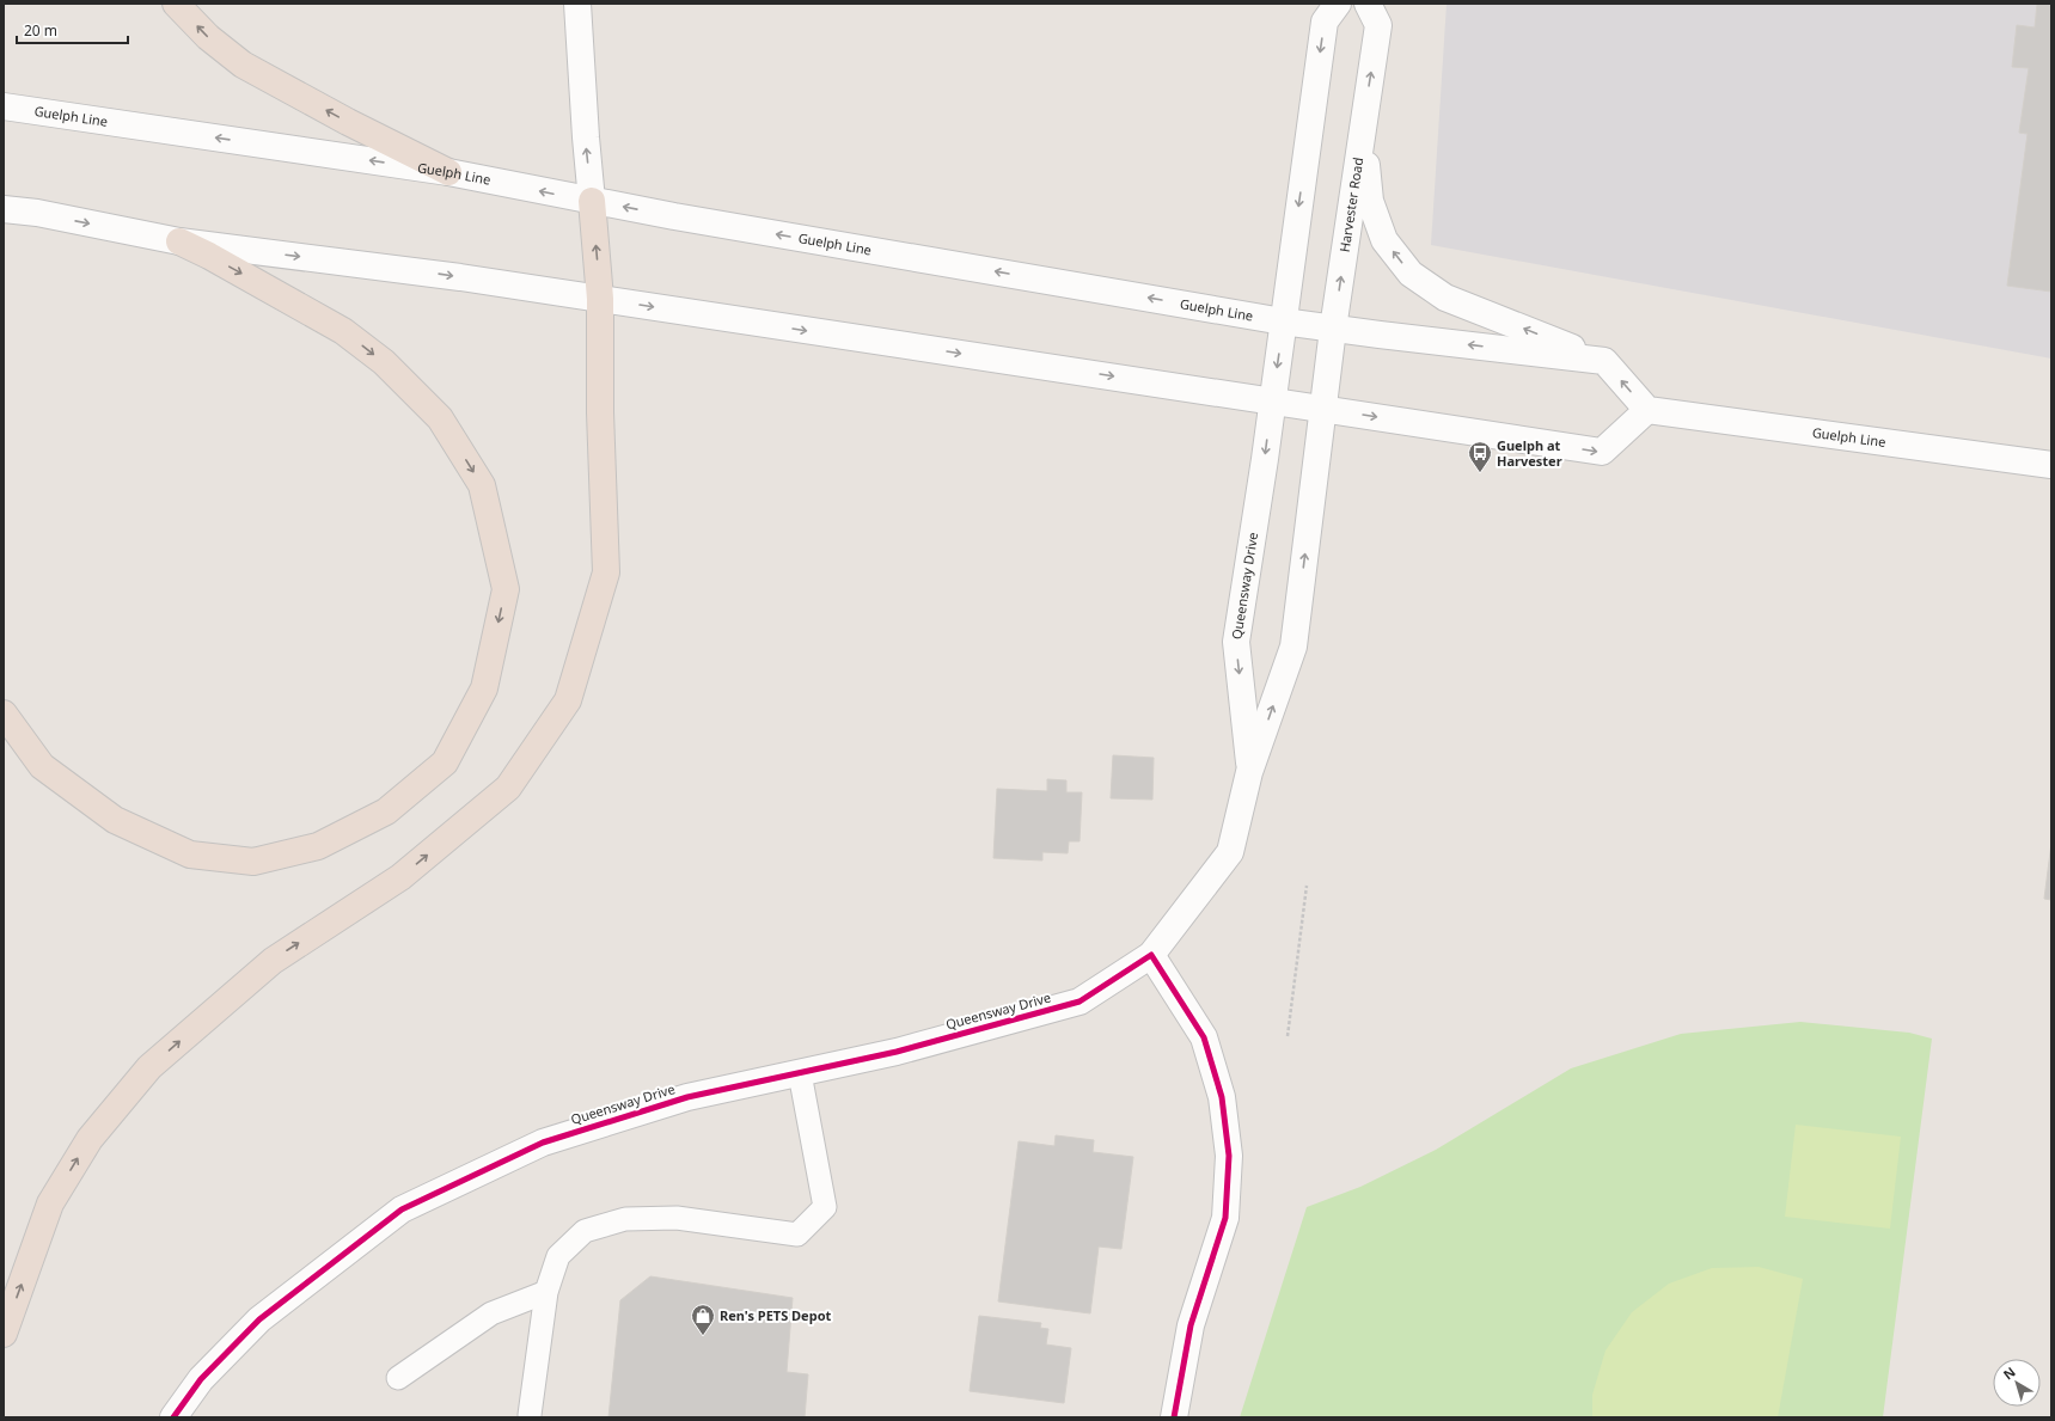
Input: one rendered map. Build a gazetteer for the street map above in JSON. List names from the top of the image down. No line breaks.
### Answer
{"streets":{"main road":["Guelph Line","Harvester Road","Queensway Drive"]},"crossings":[["Guelph Line","Harvester Road"],["Harvester Road","Queensway Drive"]],"places":{"bus stop":["Guelph at Harvester"],"shop":["Ren's PETS Depot"]},"scale_bar":"20 m","north":"top left"}
